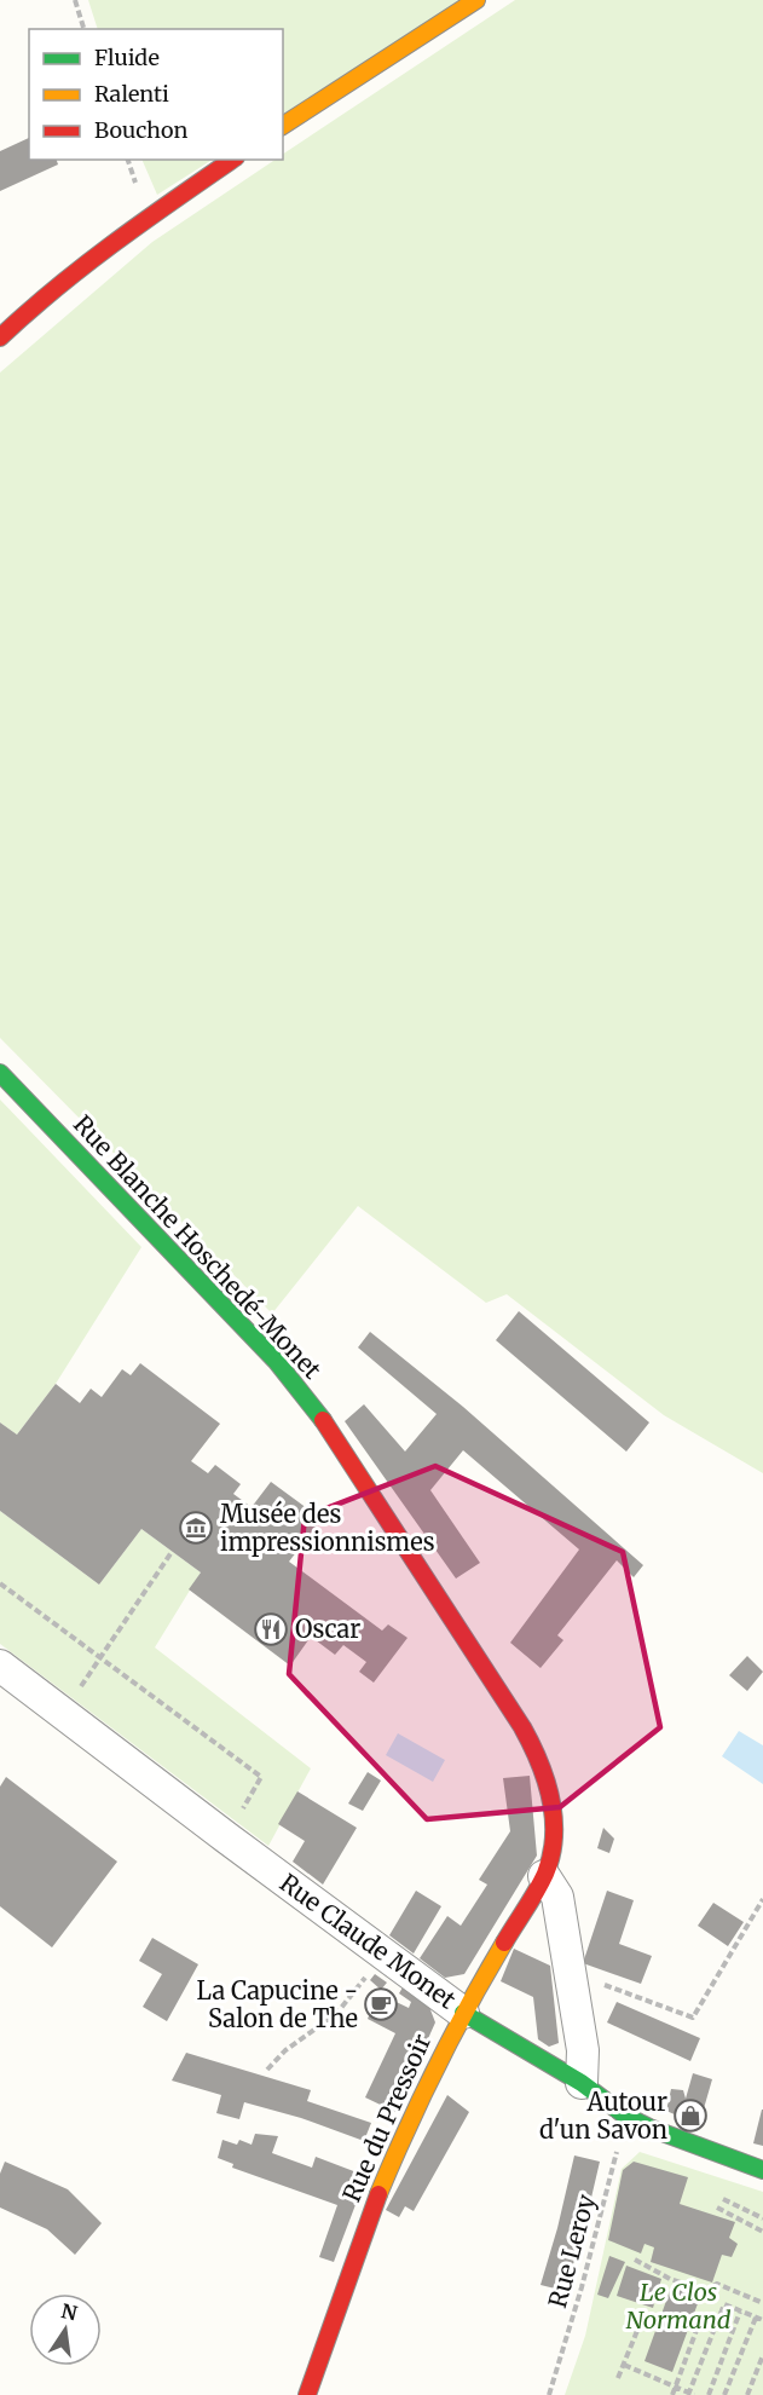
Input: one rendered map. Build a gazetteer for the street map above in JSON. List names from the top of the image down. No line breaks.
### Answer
{"streets":{"street":["Rue Blanche Hoschedé-Monet","Rue Claude Monet","Rue du Pressoir"],"path":["Rue Leroy"]},"crossings":[["Rue Blanche Hoschedé-Monet","Rue du Pressoir"],["Rue Claude Monet","Rue du Pressoir"],["Rue Claude Monet","Rue Leroy"]],"parks":["Le Clos Normand"],"places":{"museum":["Musée des impressionnismes"],"restaurant":["Oscar"],"cafe":["La Capucine - Salon de The"],"shop":["Autour d'un Savon"]},"legend":["Fluide","Ralenti","Bouchon"],"north":"top"}
